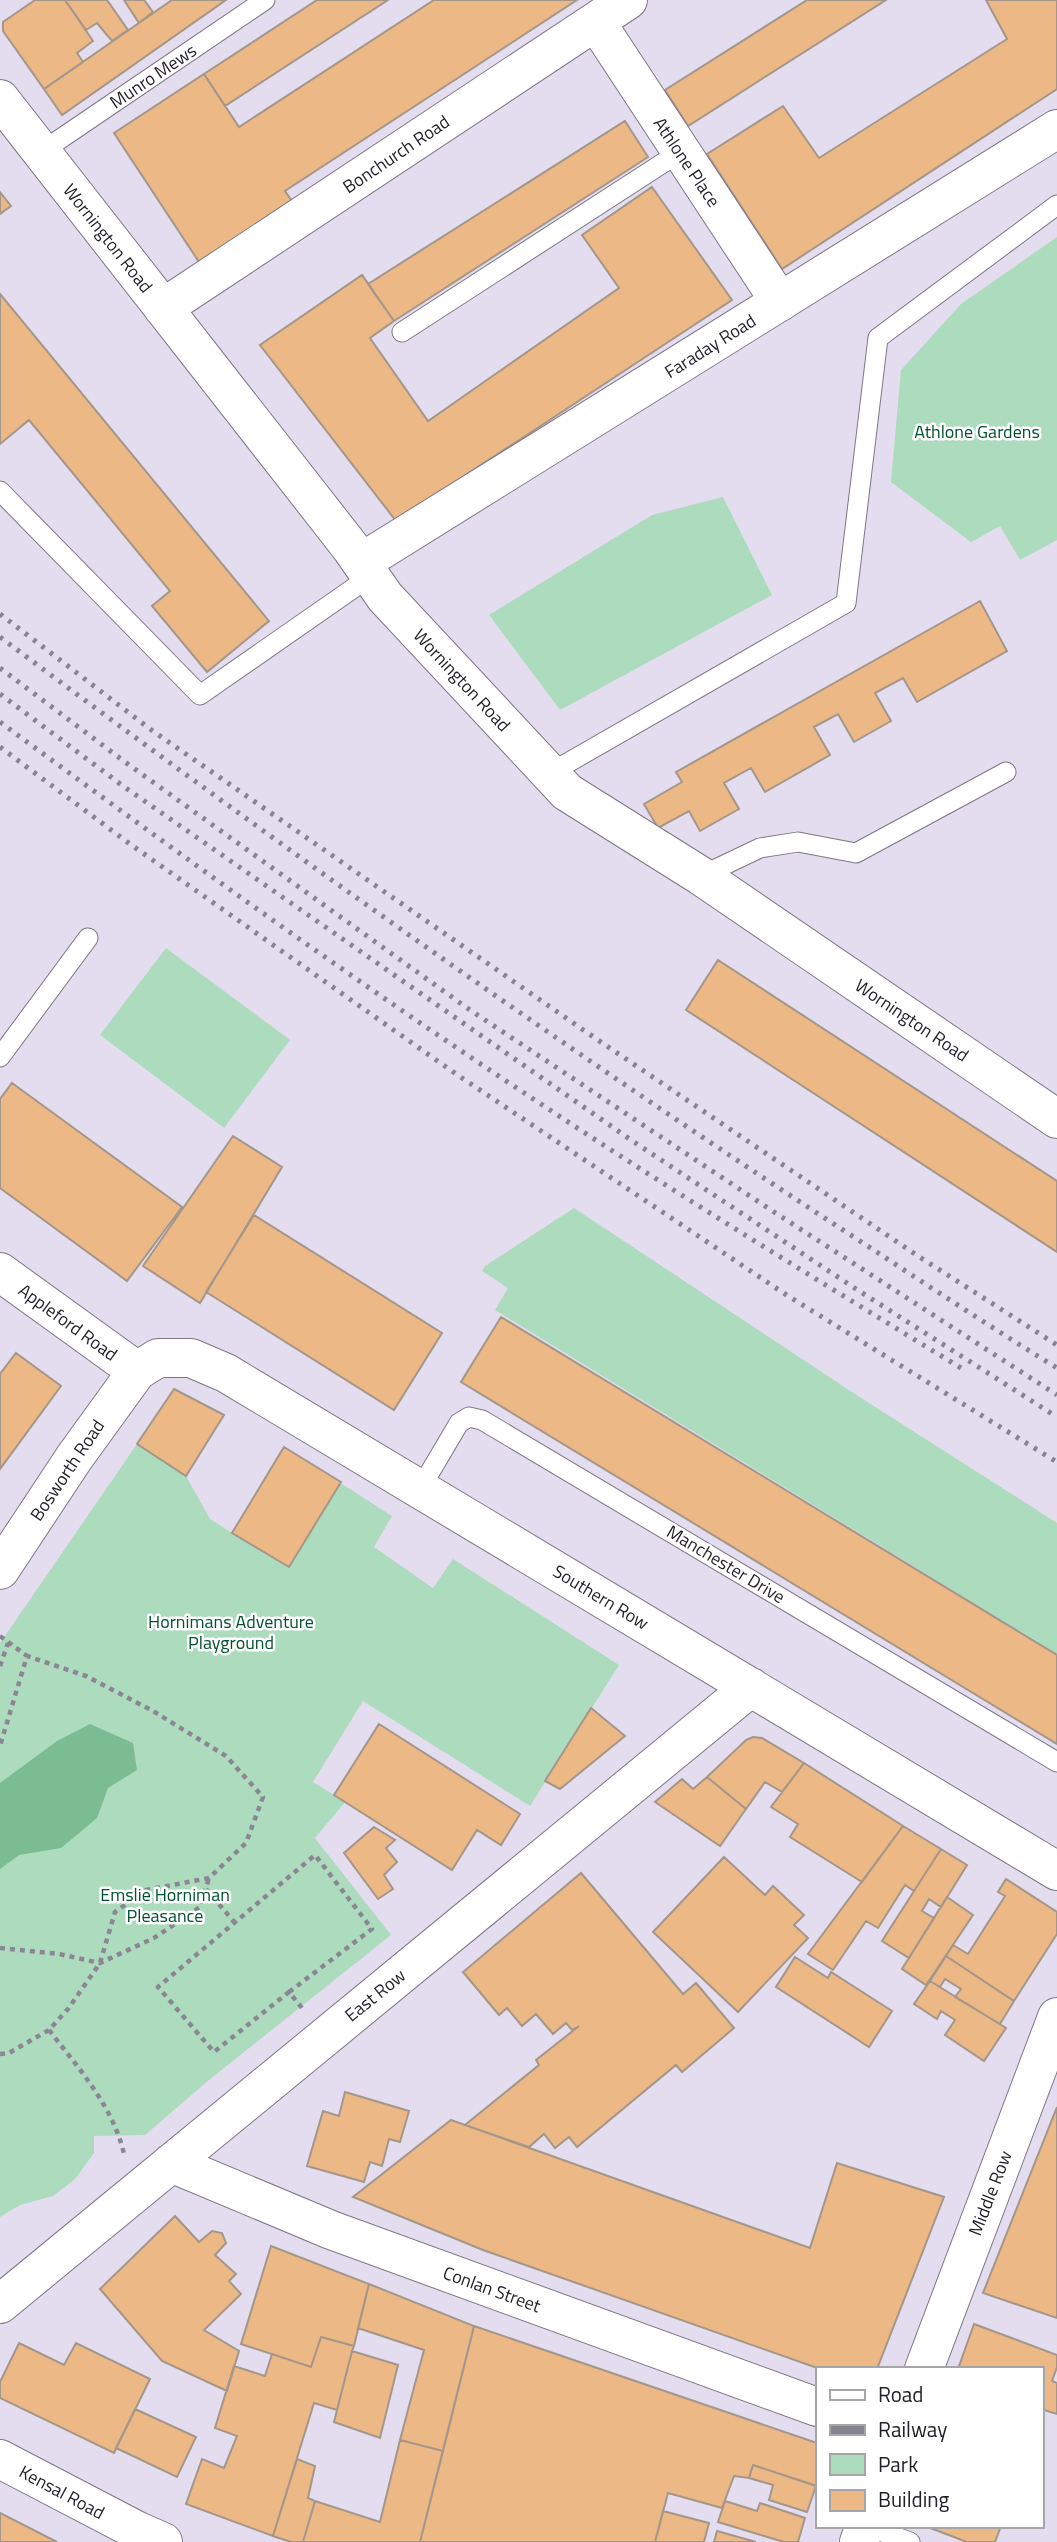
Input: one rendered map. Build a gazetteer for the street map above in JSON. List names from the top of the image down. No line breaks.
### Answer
{"streets":{"street":["Bonchurch Road","Athlone Place","Wornington Road","Faraday Road","Appleford Road","Bosworth Road","Southern Row","East Row","Middle Row","Conlan Street","Kensal Road"],"lane":["Munro Mews","Manchester Drive"]},"crossings":[["Munro Mews","Wornington Road"],["Bonchurch Road","Athlone Place"],["Bonchurch Road","Wornington Road"],["Athlone Place","Faraday Road"],["Wornington Road","Faraday Road"],["Appleford Road","Bosworth Road"],["Appleford Road","Southern Row"],["Bosworth Road","Southern Row"],["Manchester Drive","Southern Row"],["Southern Row","East Row"],["East Row","Conlan Street"]],"parks":["Athlone Gardens","Hornimans Adventure Playground","Emslie Horniman Pleasance"],"legend":["Road","Railway","Park","Building"]}
